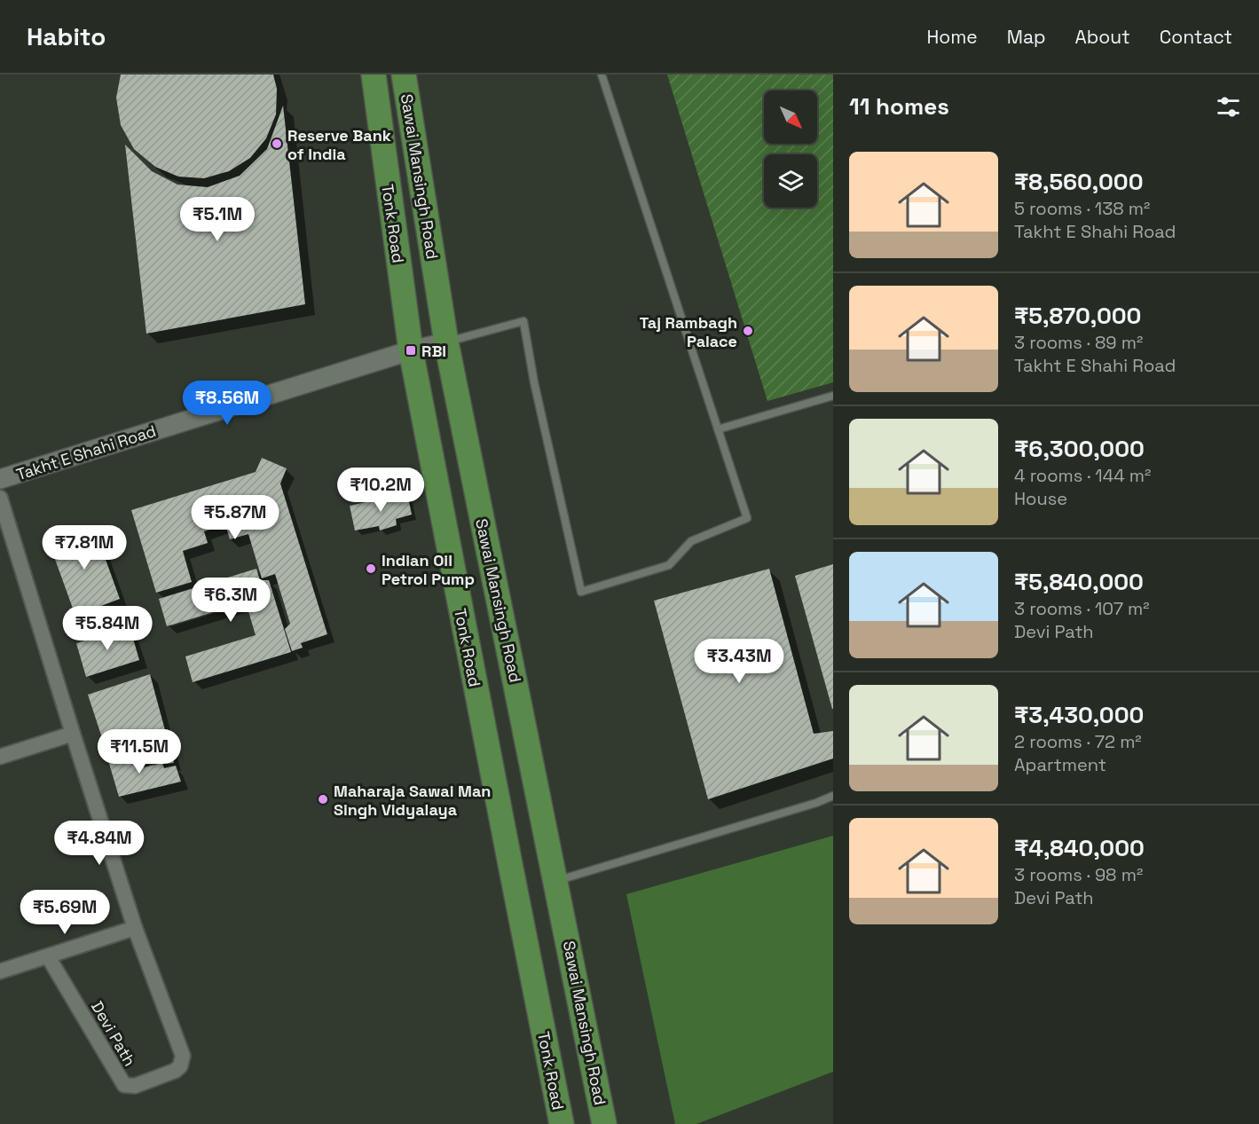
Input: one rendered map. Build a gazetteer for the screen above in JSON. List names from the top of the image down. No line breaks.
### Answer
{"streets":{"main road":["Sawai Mansingh Road","Tonk Road"],"street":["Takht E Shahi Road","Devi Path"]},"crossings":[["Sawai Mansingh Road","Takht E Shahi Road"],["Tonk Road","Takht E Shahi Road"]],"places":{"other":["Reserve Bank of India","Taj Rambagh Palace","Indian Oil Petrol Pump","Maharaja Sawai Man Singh Vidyalaya"],"transit":["RBI"]},"north":"bottom right","page":{"header":"Habito","nav":["Home","Map","About","Contact"],"heading":"11 homes","list":[{"name":"₹8,560,000","note":"5 rooms · 138 m² · Takht E Shahi Road"},{"name":"₹5,870,000","note":"3 rooms · 89 m² · Takht E Shahi Road"},{"name":"₹6,300,000","note":"4 rooms · 144 m² · House"},{"name":"₹5,840,000","note":"3 rooms · 107 m² · Devi Path"},{"name":"₹3,430,000","note":"2 rooms · 72 m² · Apartment"},{"name":"₹4,840,000","note":"3 rooms · 98 m² · Devi Path"}],"price":["₹5.1M","₹8.56M","₹10.2M","₹5.87M","₹7.81M","₹6.3M","₹5.84M","₹3.43M","₹11.5M","₹4.84M","₹5.69M"]}}
